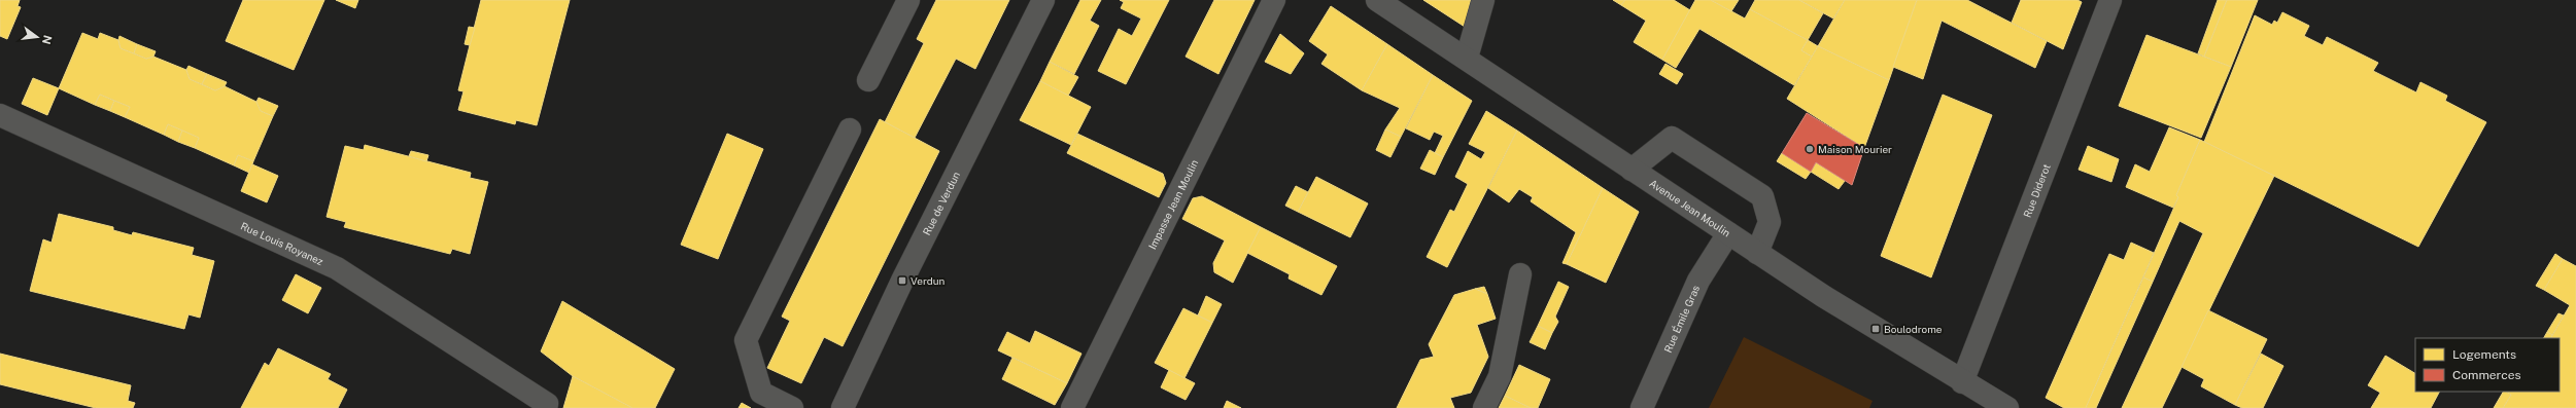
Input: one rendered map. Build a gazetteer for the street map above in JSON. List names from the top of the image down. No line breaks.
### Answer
{"streets":{"street":["Rue Diderot","Rue de Verdun","Impasse Jean Moulin","Avenue Jean Moulin","Rue Louis Royanez","Rue Émile Gras"]},"crossings":[["Rue Diderot","Avenue Jean Moulin"],["Avenue Jean Moulin","Rue Émile Gras"]],"places":{"other":["Maison Mourier"],"transit":["Verdun","Boulodrome"]},"legend":["Logements","Commerces"],"north":"right"}
